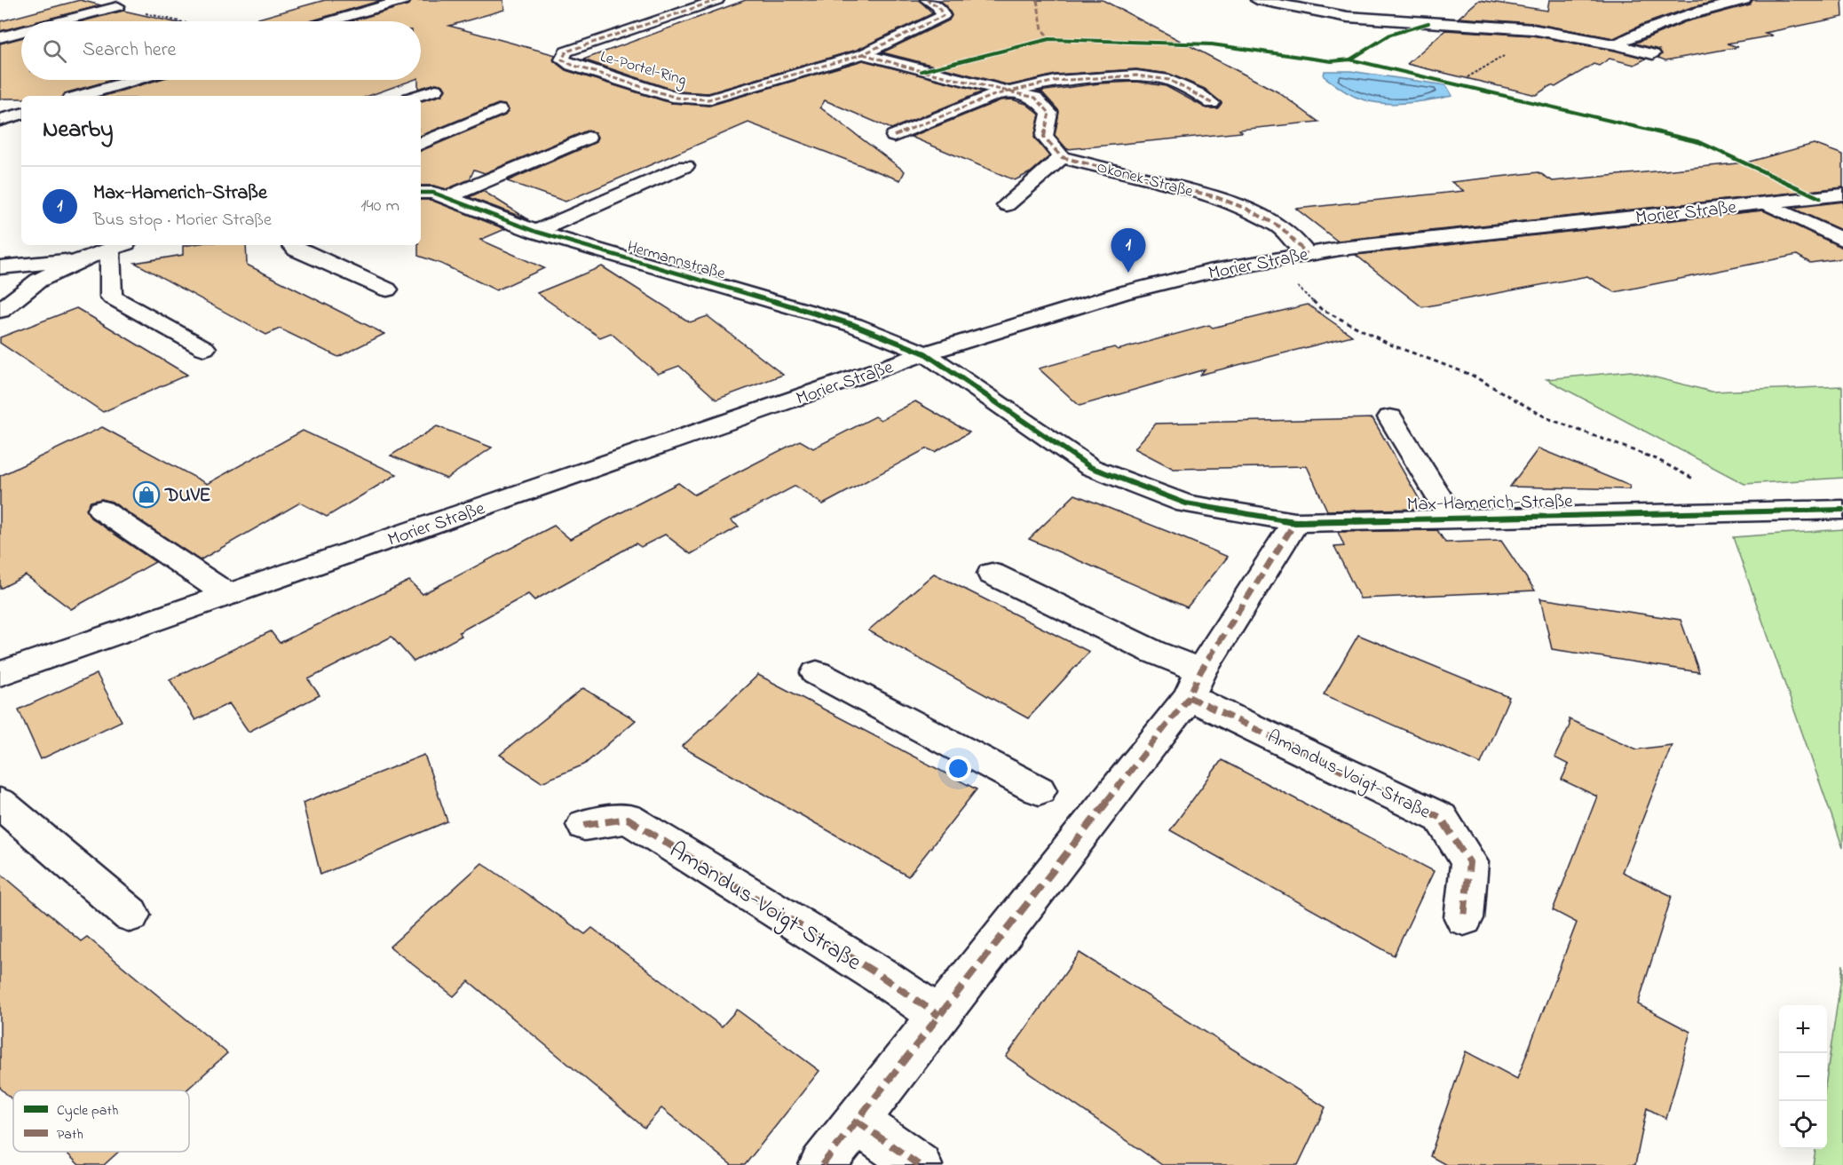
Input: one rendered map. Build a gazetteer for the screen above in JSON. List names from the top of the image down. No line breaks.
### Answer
{"streets":{"street":["Le-Portel-Ring","Okonek-Straße","Morier Straße","Hermannstraße","Max-Hamerich-Straße","Amandus-Voigt-Straße"]},"crossings":[["Okonek-Straße","Morier Straße"],["Morier Straße","Hermannstraße"],["Morier Straße","Max-Hamerich-Straße"],["Hermannstraße","Max-Hamerich-Straße"]],"places":{"shop":["DUVE"]},"legend":["Cycle path","Path"],"page":{"search":"Search here","heading":"Nearby","list":[{"mark":"1","name":"Max-Hamerich-Straße","note":"Bus stop · Morier Straße","value":"140 m"}],"pins":"1","map_buttons":["+","−"]}}
